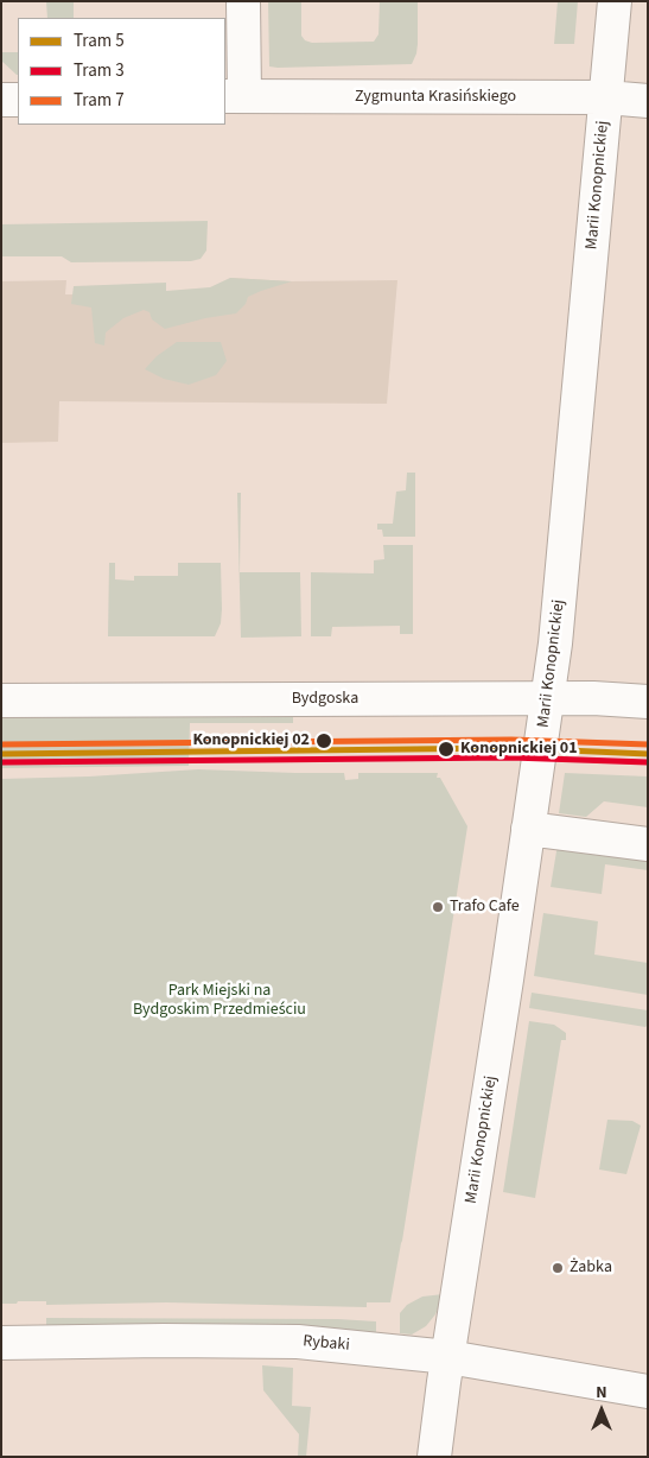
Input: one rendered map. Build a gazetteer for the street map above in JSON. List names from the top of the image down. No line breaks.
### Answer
{"streets":{"street":["Zygmunta Krasińskiego","Marii Konopnickiej","Bydgoska","Rybaki"]},"crossings":[["Zygmunta Krasińskiego","Marii Konopnickiej"],["Marii Konopnickiej","Bydgoska"],["Marii Konopnickiej","Rybaki"]],"parks":["Park Miejski na Bydgoskim Przedmieściu"],"places":["Konopnickiej 02","Konopnickiej 01","Trafo Cafe","Żabka"],"lines":["tram line 7","tram line 5","tram line 3"],"legend":["Tram 5","Tram 3","Tram 7"],"north":"top"}
